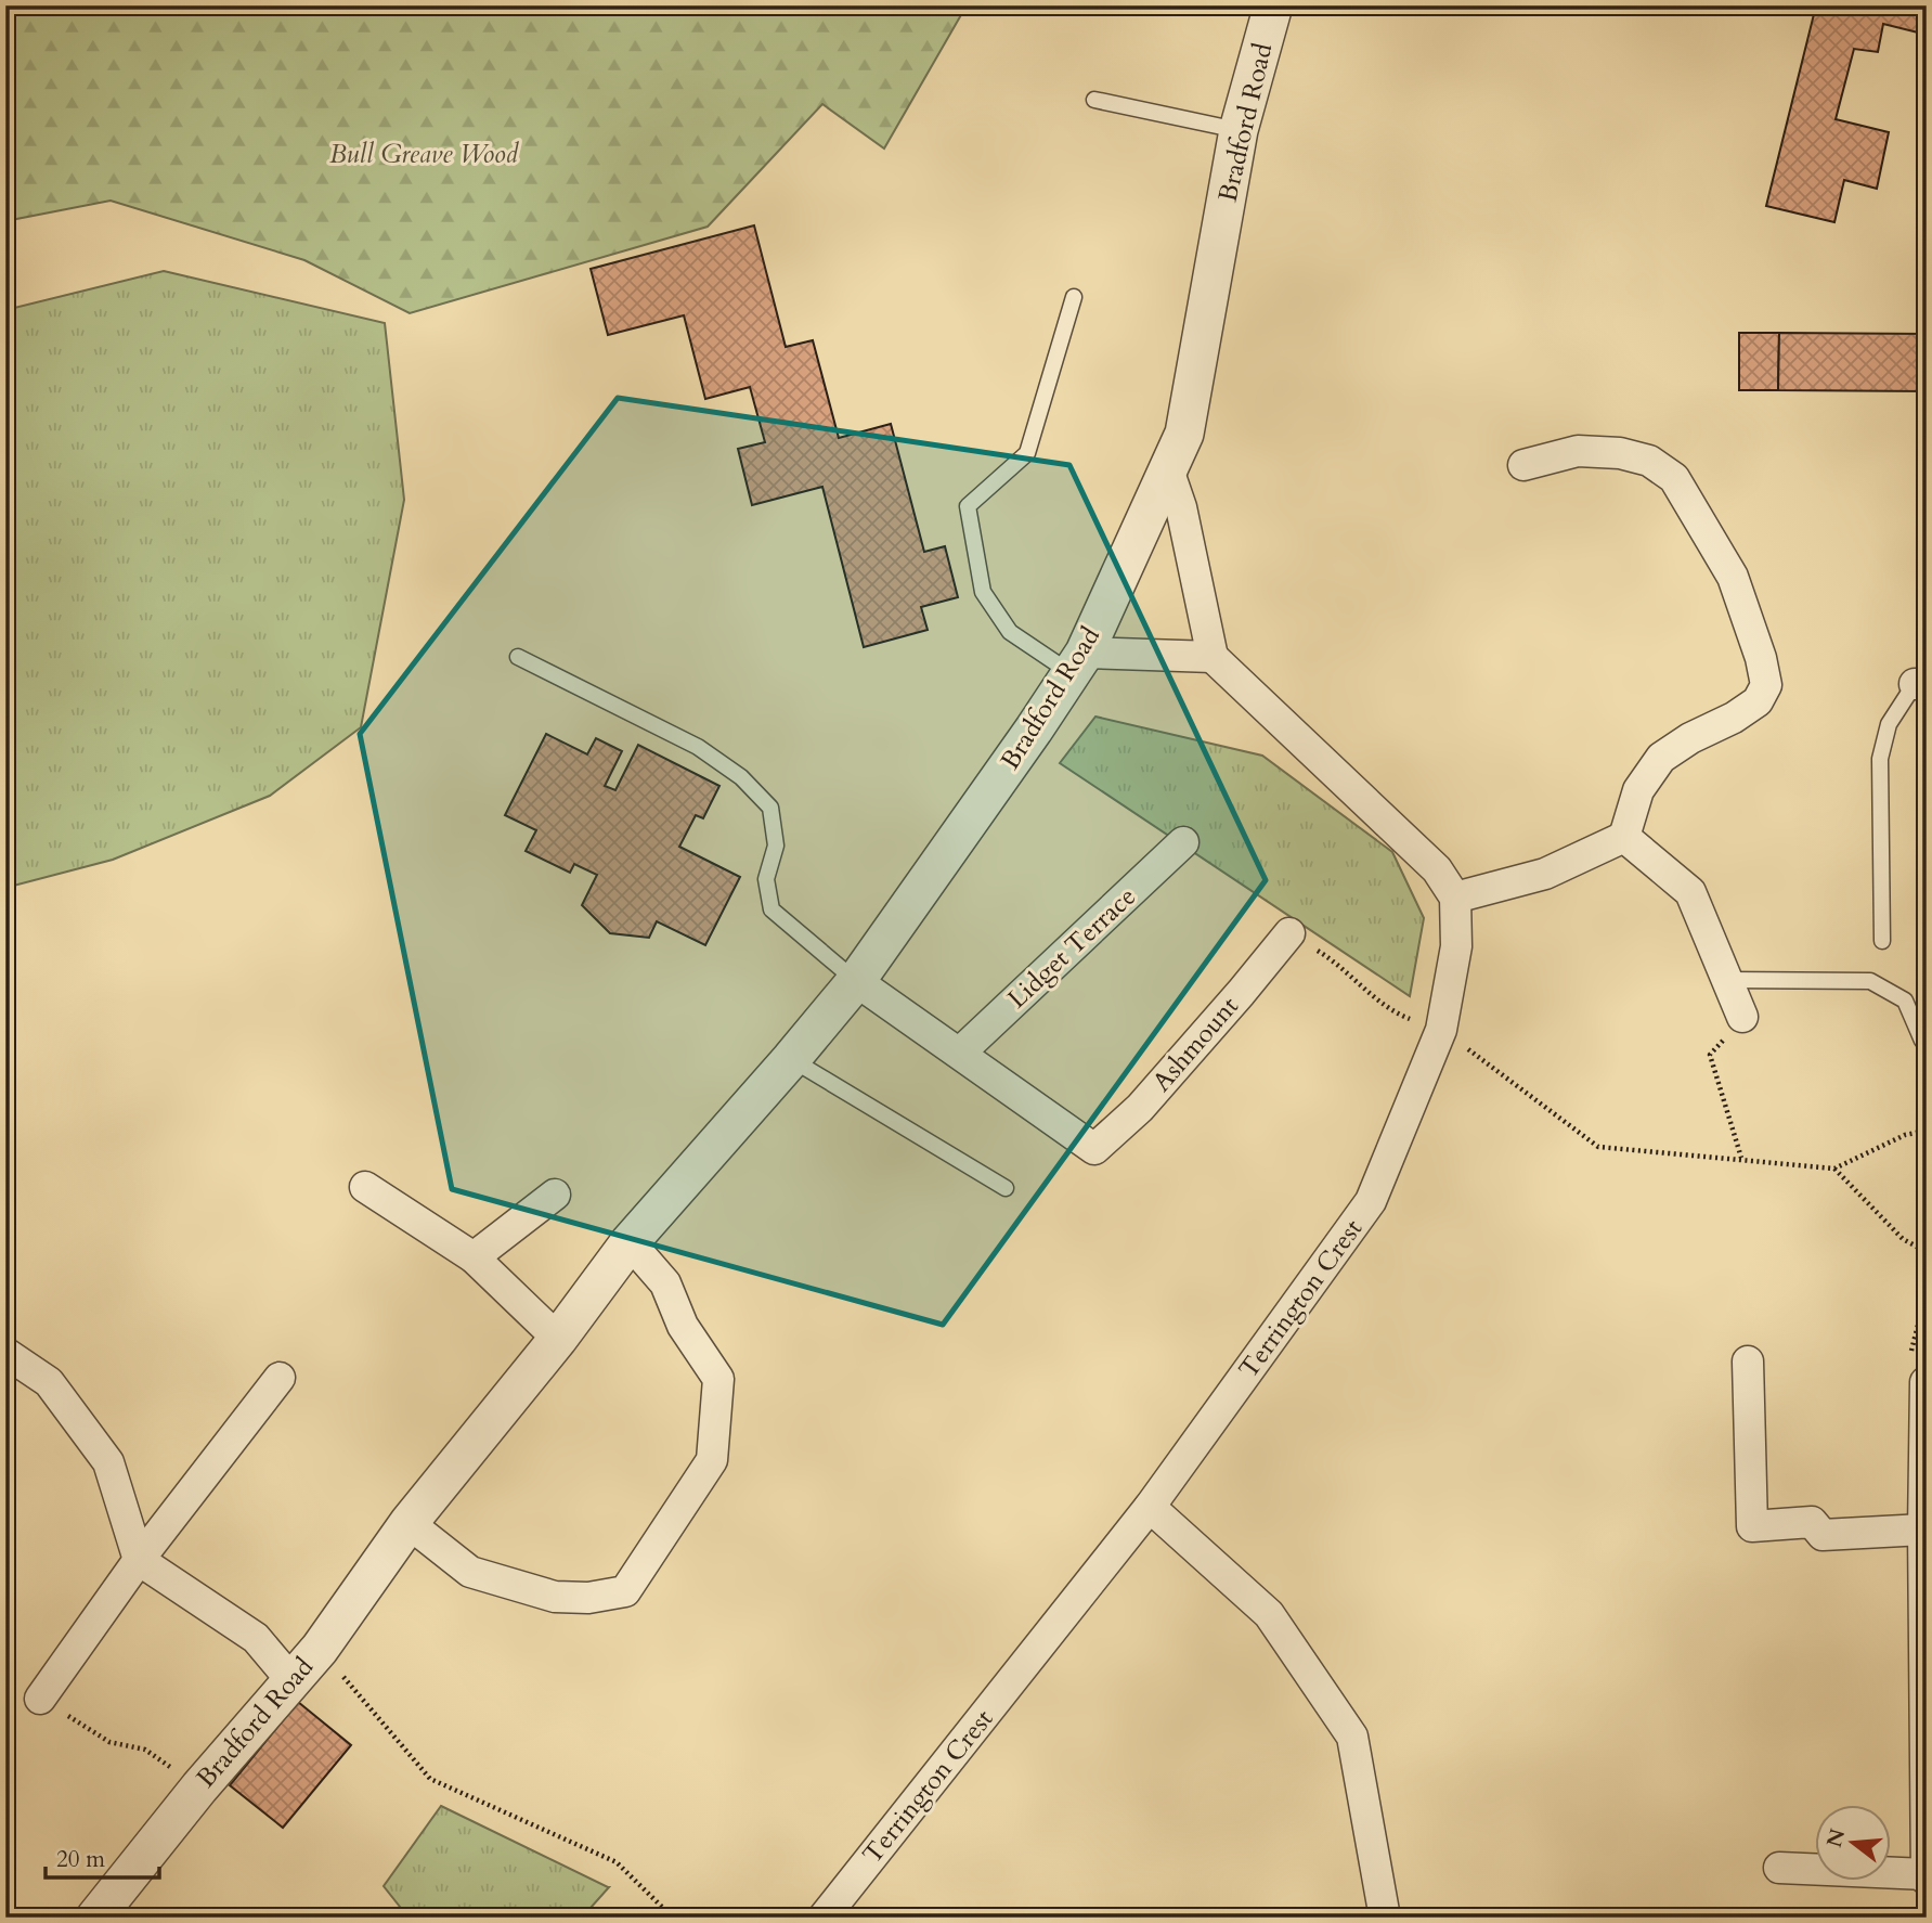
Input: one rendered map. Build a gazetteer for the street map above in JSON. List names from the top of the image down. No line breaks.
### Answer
{"streets":{"street":["Bradford Road","Lidget Terrace","Ashmount","Terrington Crest"]},"crossings":[["Lidget Terrace","Ashmount"]],"parks":["Bull Greave Wood"],"scale_bar":"20 m","north":"left"}
